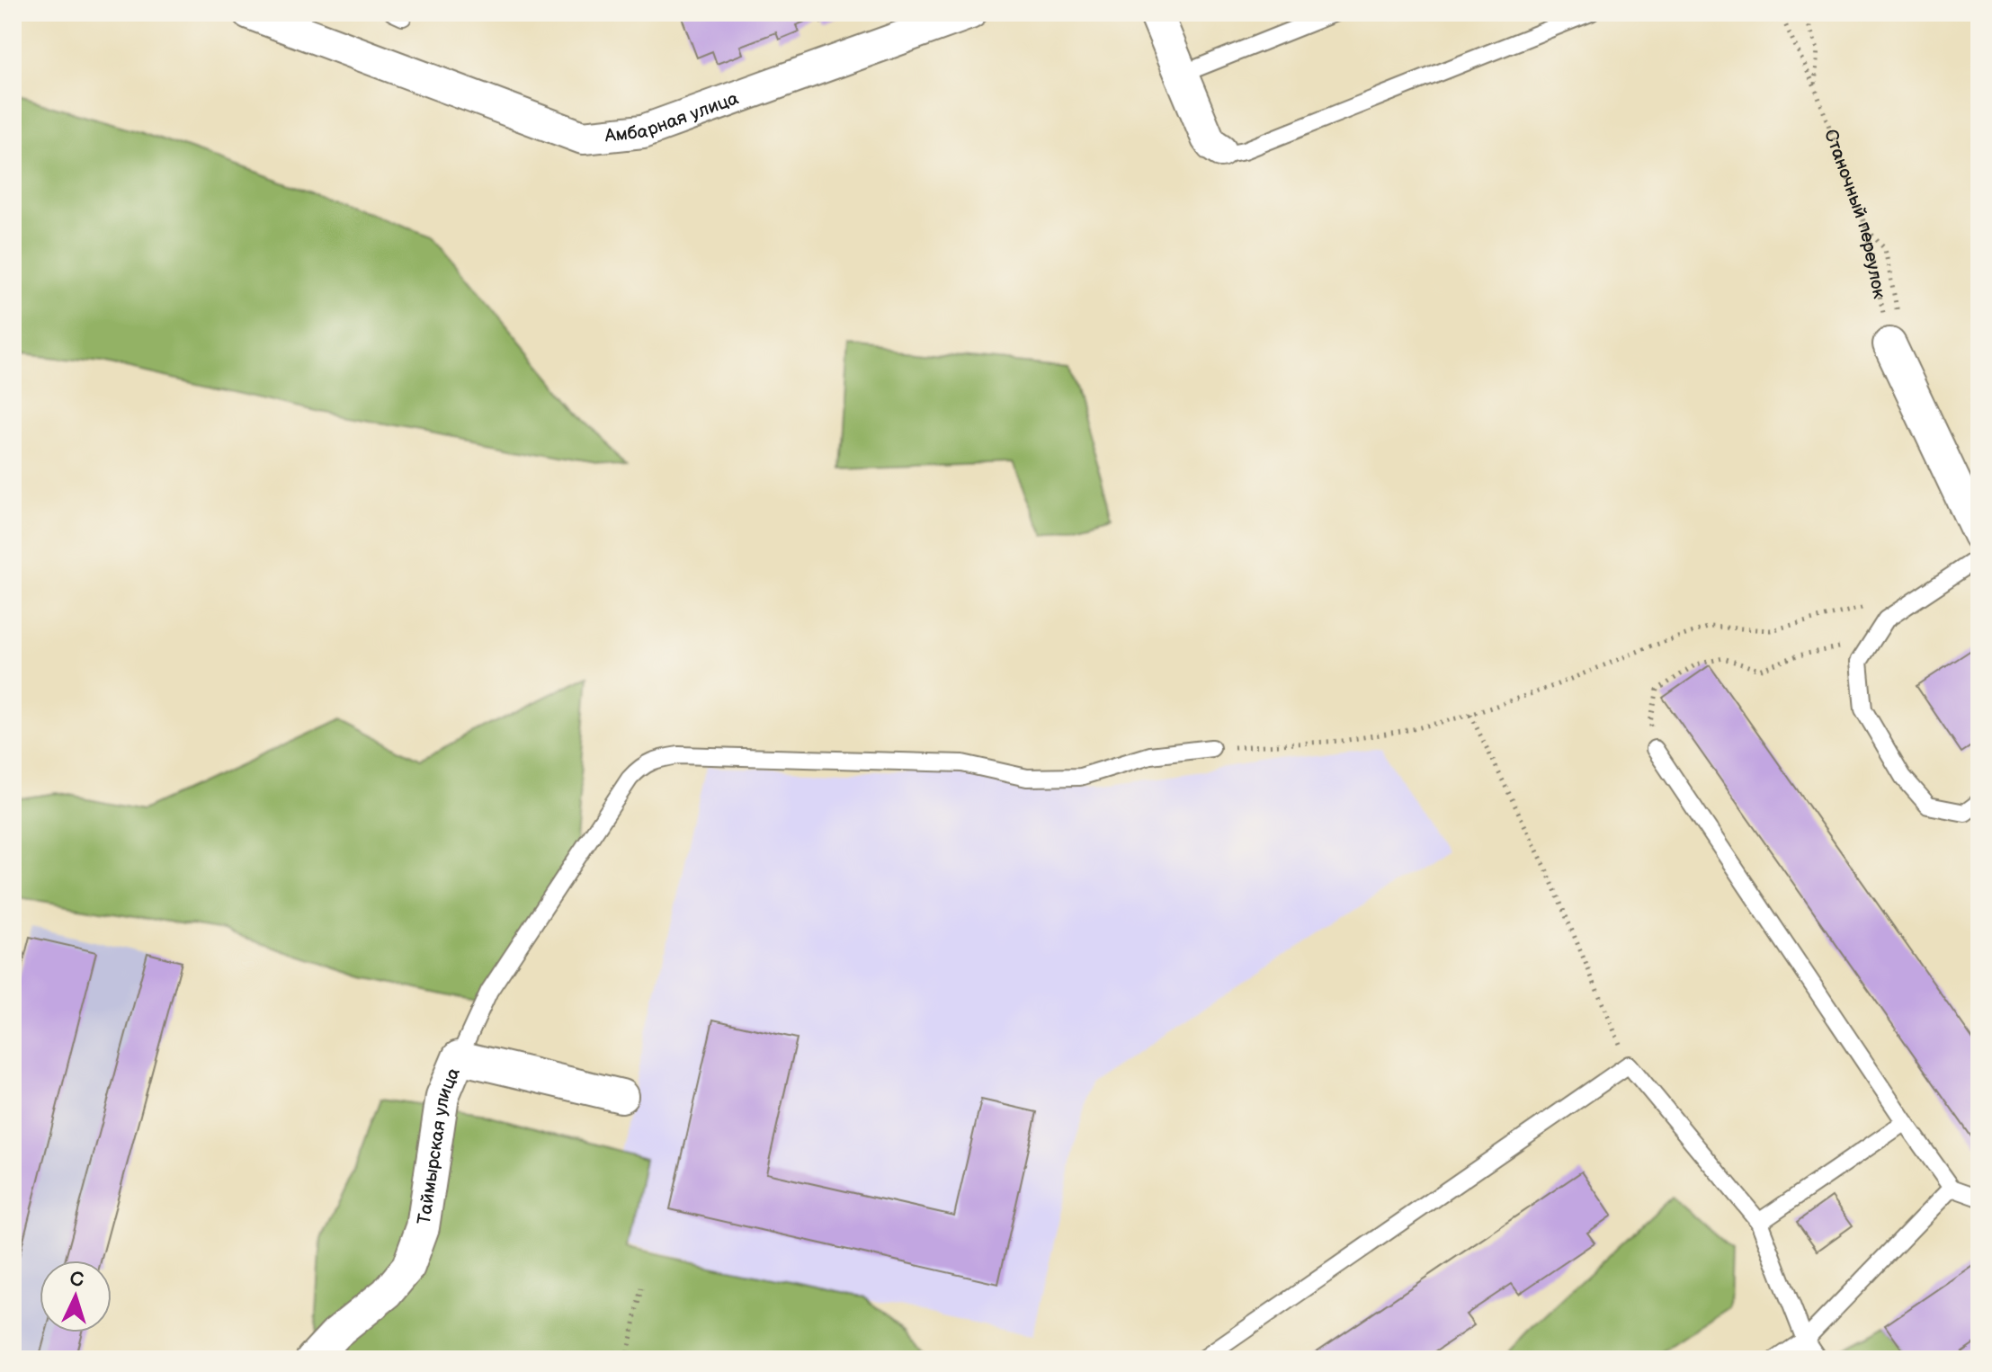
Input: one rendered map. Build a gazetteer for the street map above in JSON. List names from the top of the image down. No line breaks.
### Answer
{"streets":{"street":["Амбарная улица","Таймырская улица"],"path":["Станочный переулок"]},"north":"top"}
